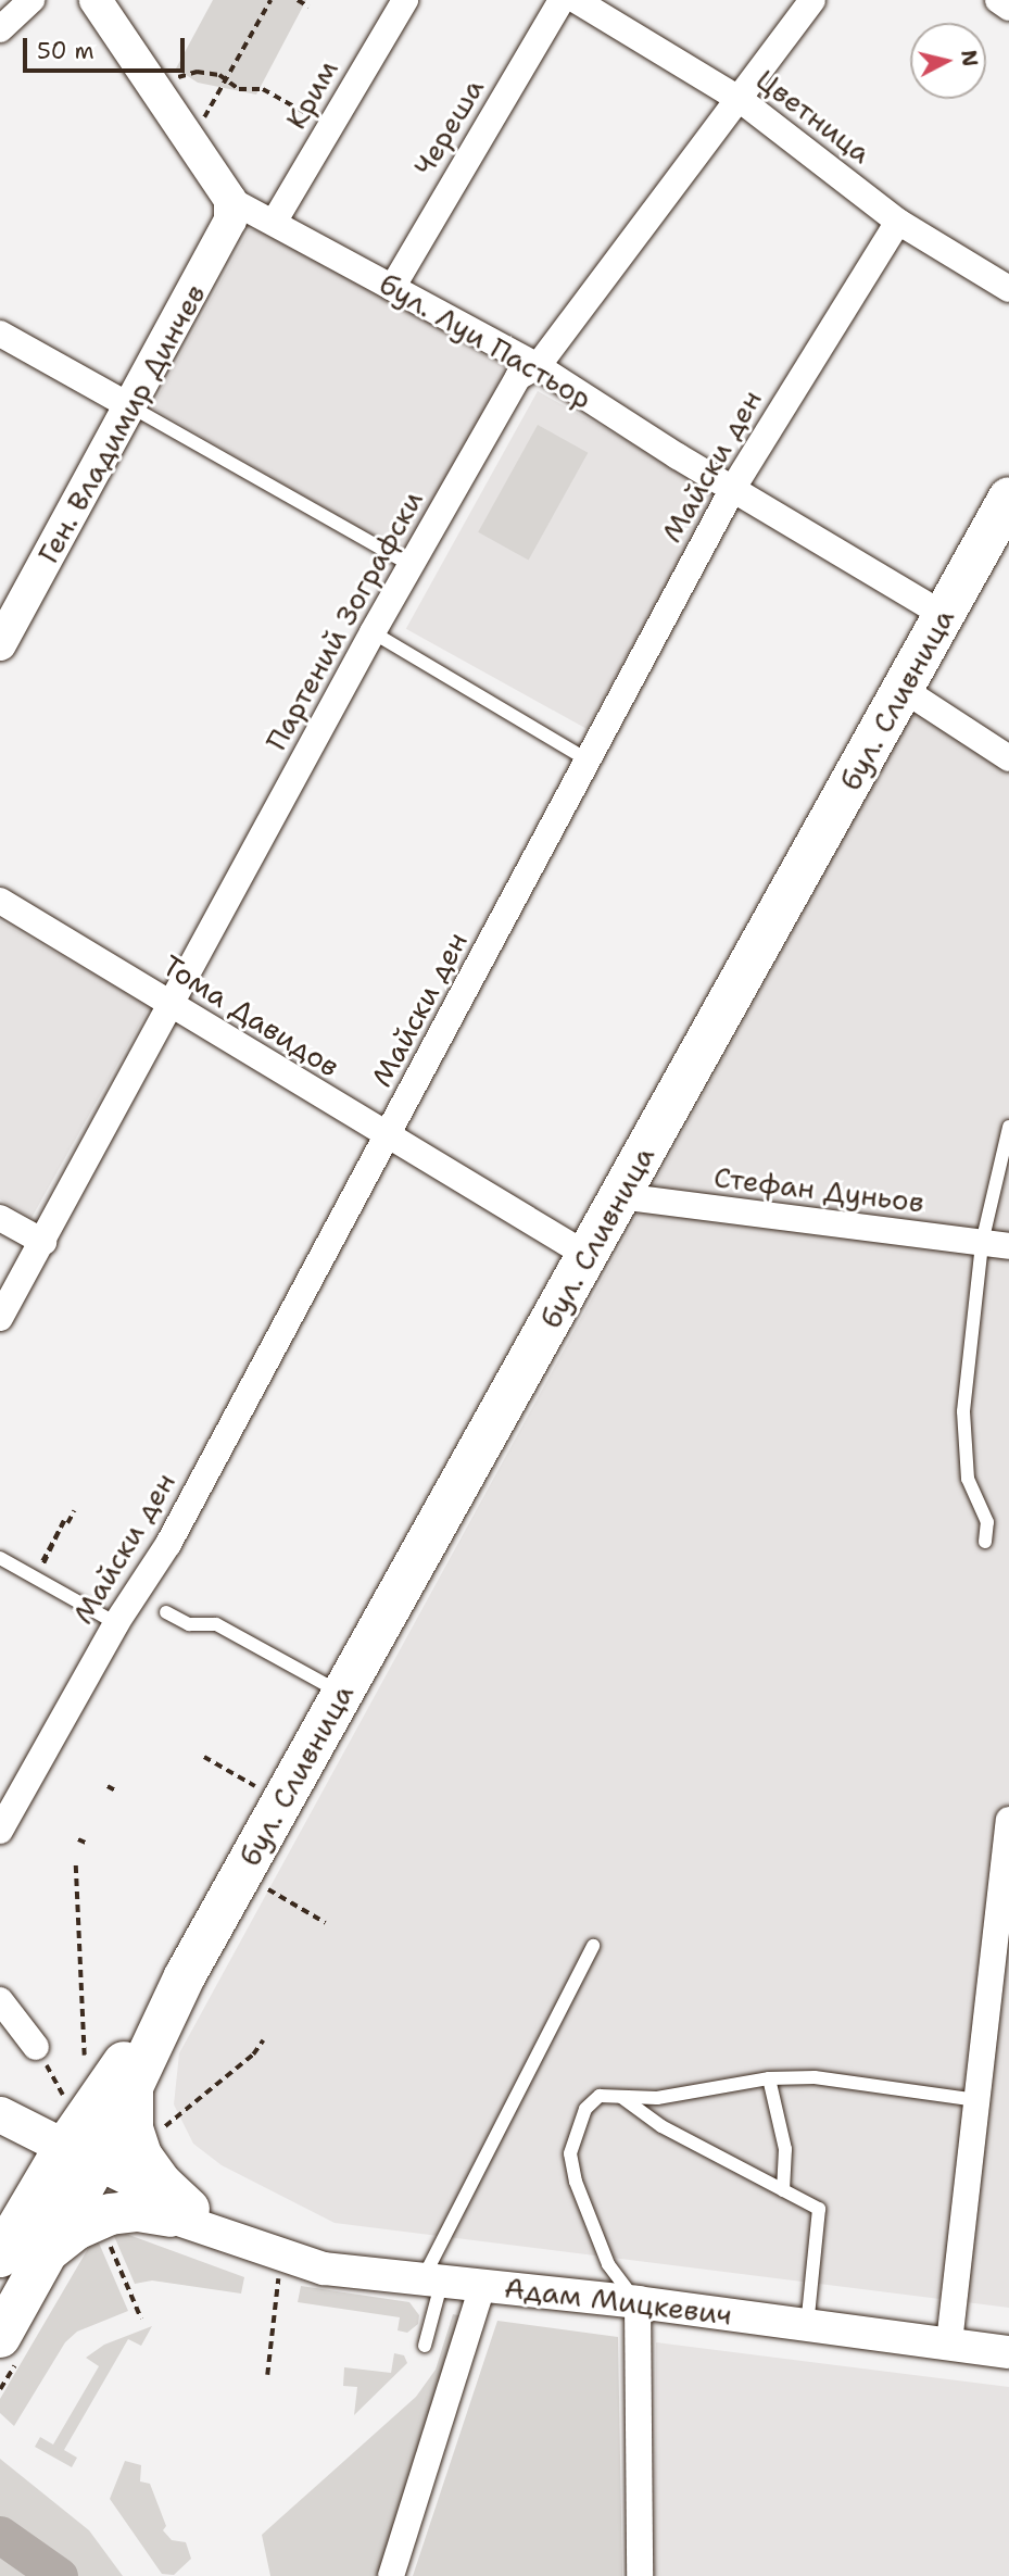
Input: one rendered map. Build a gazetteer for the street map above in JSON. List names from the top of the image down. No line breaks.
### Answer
{"streets":{"main road":["бул. Сливница"],"street":["Крим","Цветница","Череша","бул. Луи Пастьор","Ген. Владимир Динчев","Майски ден","Партений Зографски","Тома Давидов","Стефан Дуньов","Адам Мицкевич"]},"crossings":[["Крим","бул. Луи Пастьор"],["Цветница","Майски ден"],["Цветница","Партений Зографски"],["Череша","бул. Луи Пастьор"],["бул. Луи Пастьор","Ген. Владимир Динчев"],["бул. Луи Пастьор","Майски ден"],["бул. Луи Пастьор","Партений Зографски"],["бул. Луи Пастьор","бул. Сливница"],["Майски ден","Тома Давидов"],["Партений Зографски","Тома Давидов"],["бул. Сливница","Тома Давидов"],["бул. Сливница","Стефан Дуньов"],["бул. Сливница","Адам Мицкевич"]],"scale_bar":"50 m","north":"right"}
